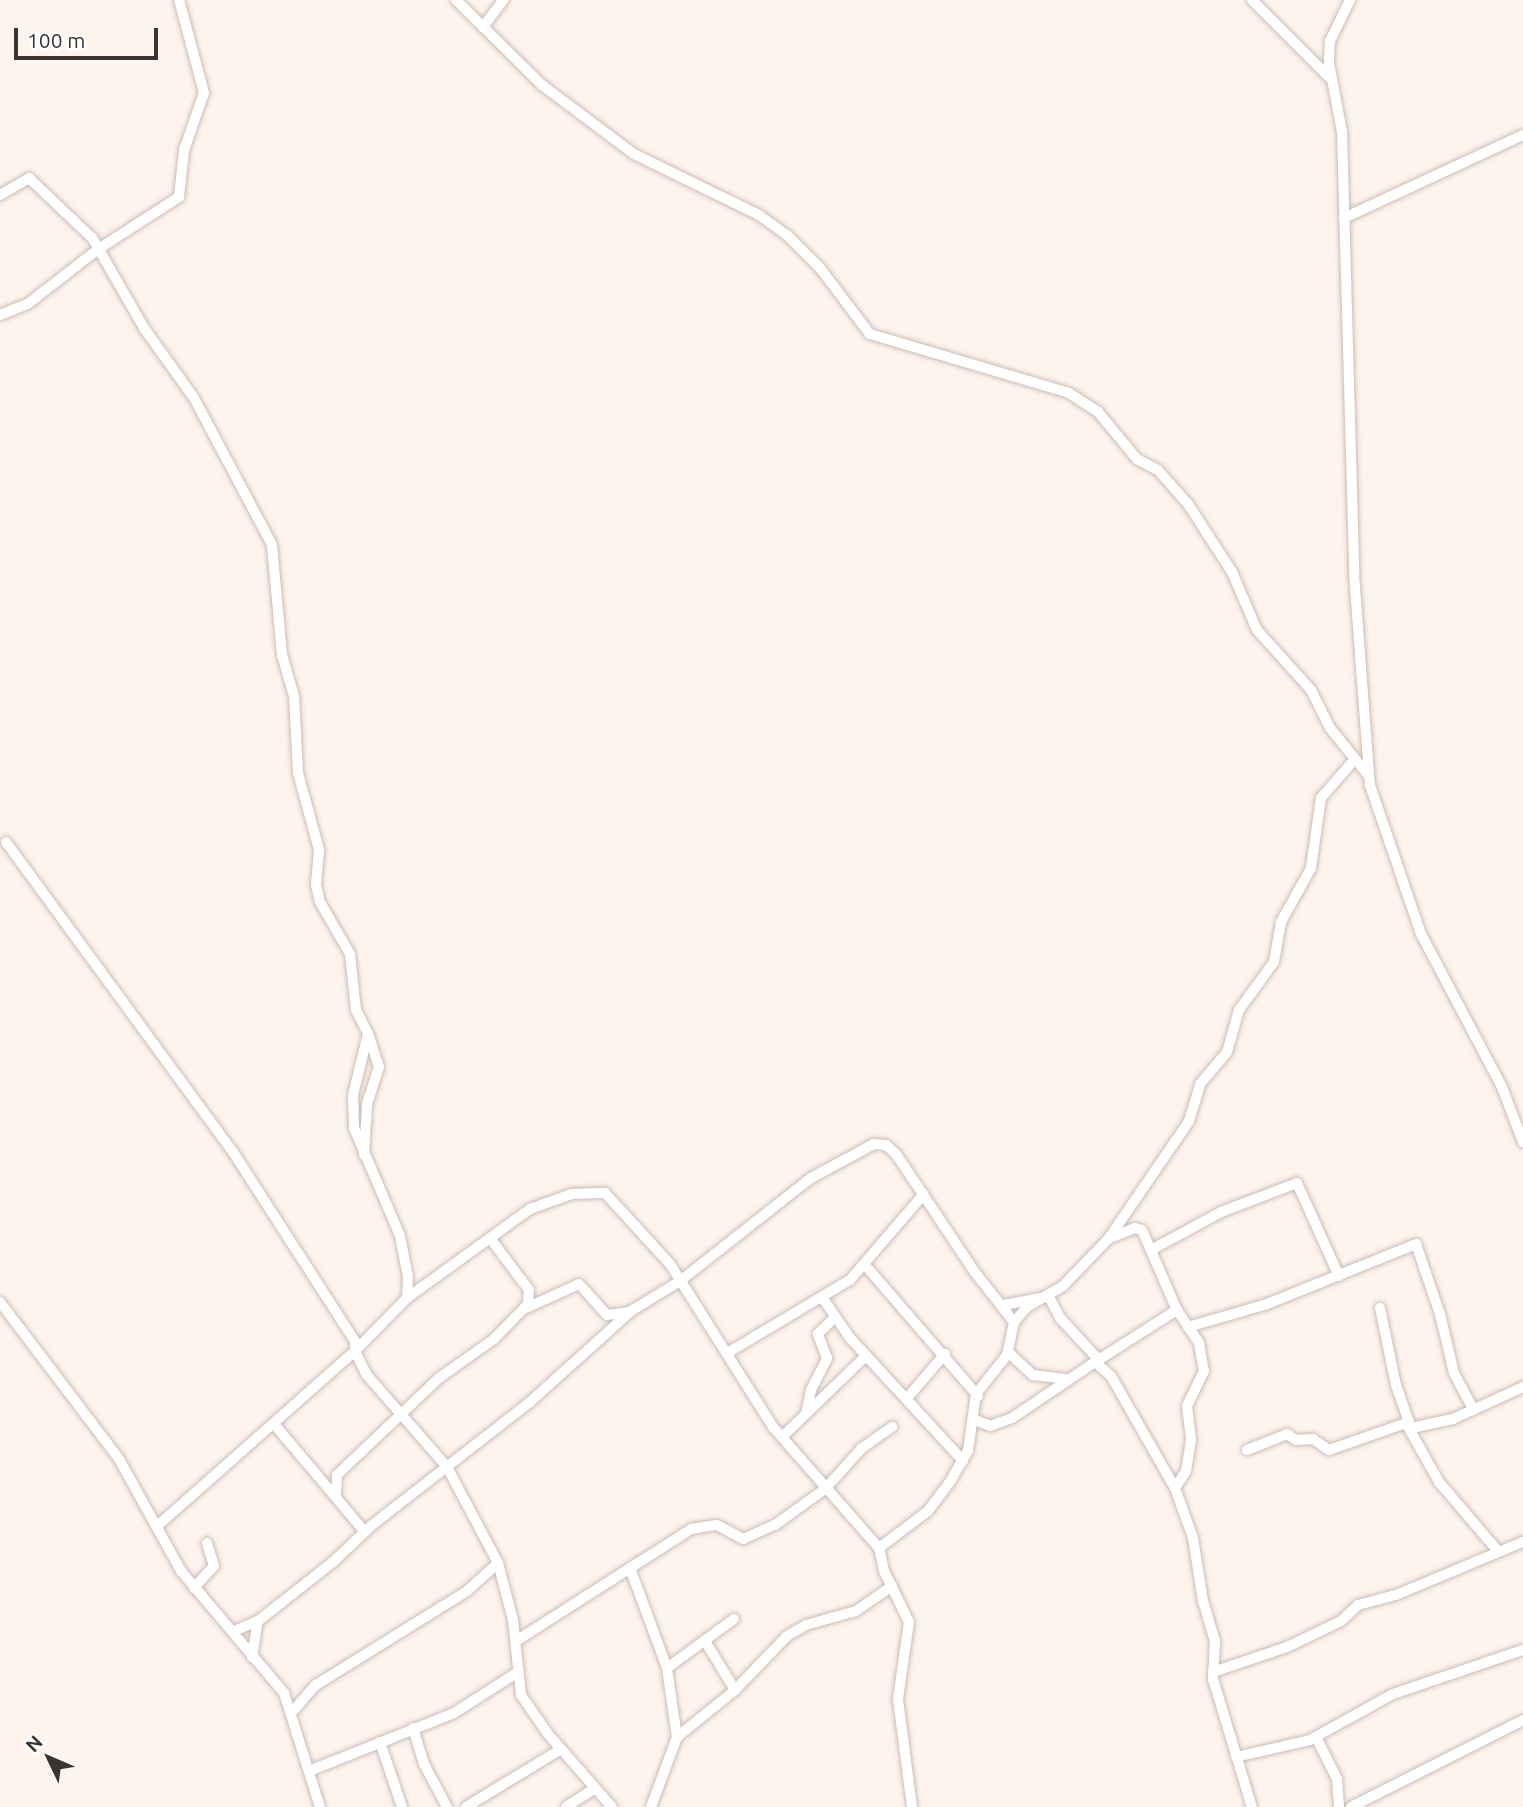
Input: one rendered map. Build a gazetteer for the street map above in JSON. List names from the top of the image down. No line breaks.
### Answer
{"scale_bar":"100 m","north":"top left"}
